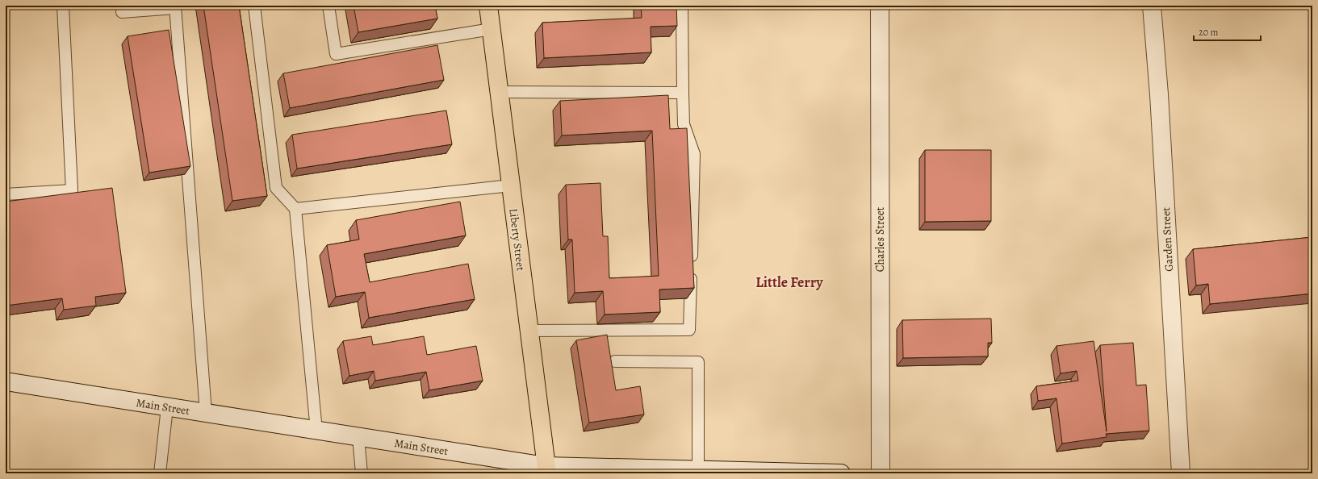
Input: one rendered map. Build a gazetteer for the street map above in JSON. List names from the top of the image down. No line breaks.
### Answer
{"streets":{"main road":["Liberty Street"],"street":["Charles Street","Garden Street","Main Street"]},"crossings":[["Liberty Street","Main Street"]],"districts":["Little Ferry"],"scale_bar":"20 m"}
